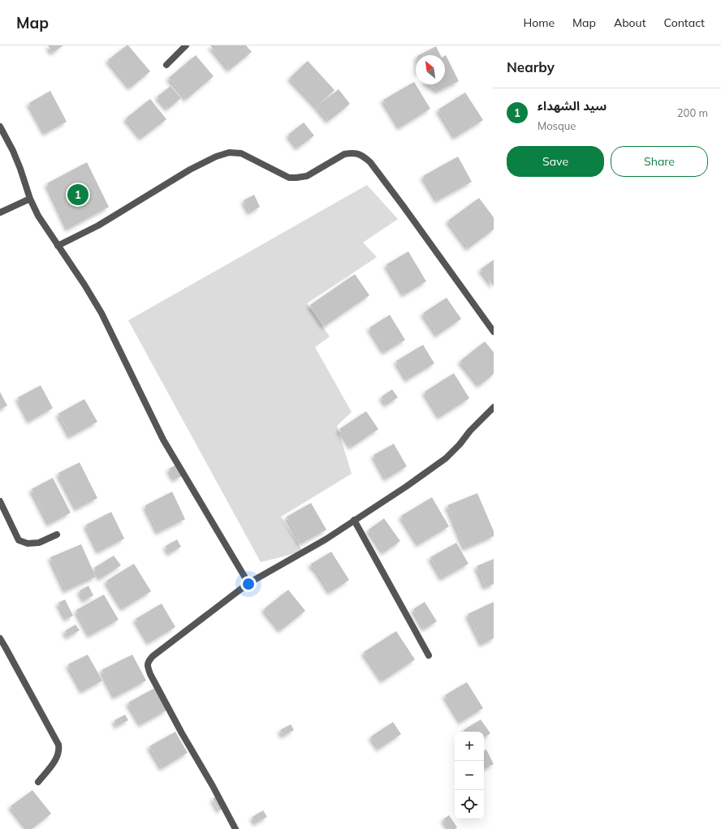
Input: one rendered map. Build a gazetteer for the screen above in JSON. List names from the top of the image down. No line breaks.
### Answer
{"north":"top left","page":{"header":"Map","nav":["Home","Map","About","Contact"],"heading":"Nearby","list":[{"mark":"1","name":"سيد الشهداء","note":"Mosque","value":"200 m"}],"buttons":["Save","Share"],"pins":"1","map_buttons":["+","−"]}}
